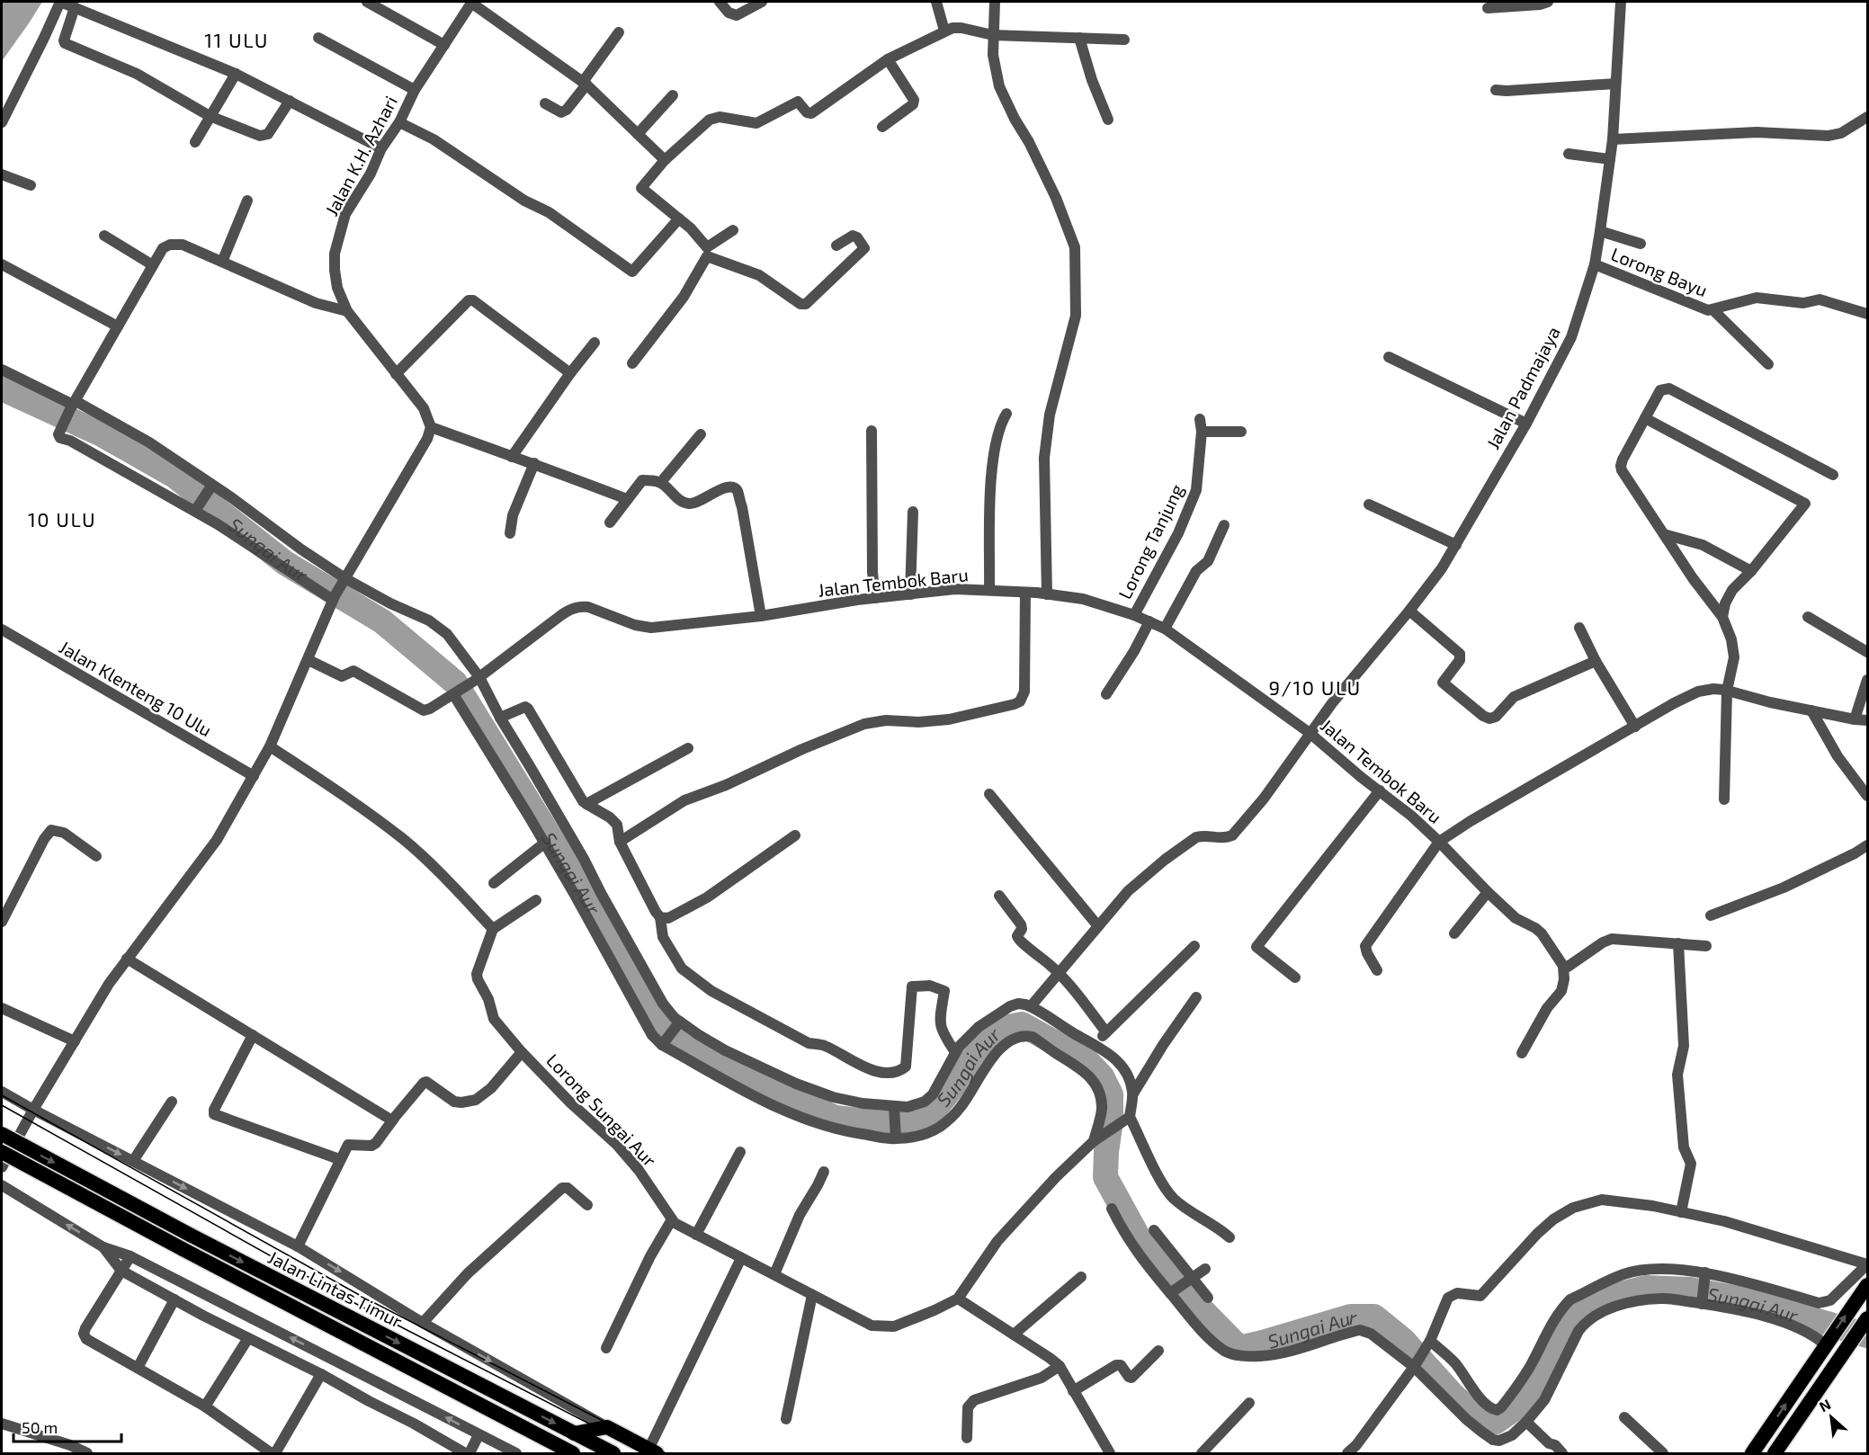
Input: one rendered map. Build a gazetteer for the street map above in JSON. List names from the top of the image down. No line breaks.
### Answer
{"streets":{"highway":["Jalan Lintas Timur"],"street":["Jalan K.H. Azhari","Lorong Bayu","Jalan Padmajaya","Lorong Tanjung","Jalan Tembok Baru","Jalan Klenteng 10 Ulu","Lorong Sungai Aur"]},"crossings":[["Lorong Bayu","Jalan Padmajaya"],["Jalan Padmajaya","Jalan Tembok Baru"],["Lorong Tanjung","Jalan Tembok Baru"]],"districts":["11 ULU","10 ULU","9/10 ULU"],"water":["Sungai Aur"],"scale_bar":"50 m","north":"top left"}
